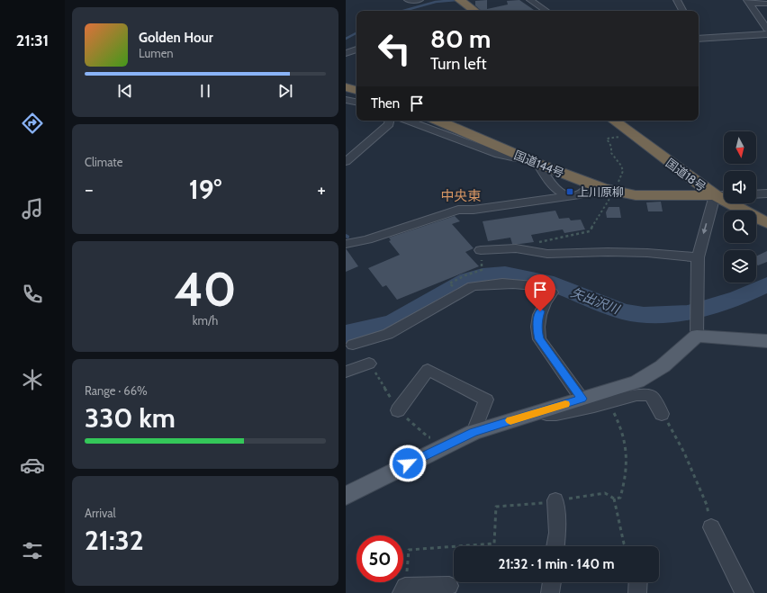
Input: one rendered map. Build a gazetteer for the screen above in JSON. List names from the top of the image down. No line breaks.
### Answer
{"streets":{"highway":["国道144号","国道18号"]},"crossings":[["国道144号","国道18号"]],"districts":["中央東"],"water":["矢出沢川"],"places":{"transit":["上川原柳"]},"north":"bottom","page":{"tabs":"21:31","turn":["80 m","Turn left"],"song":["Golden Hour","Lumen"],"then":"Then","tile":["Climate",["40","km/h"],["Range · 66%","330 km"],["Arrival","21:32"]],"heat":["−","19°","+"],"limit":"50","trip":"21:32 · 1 min · 140 m"}}
